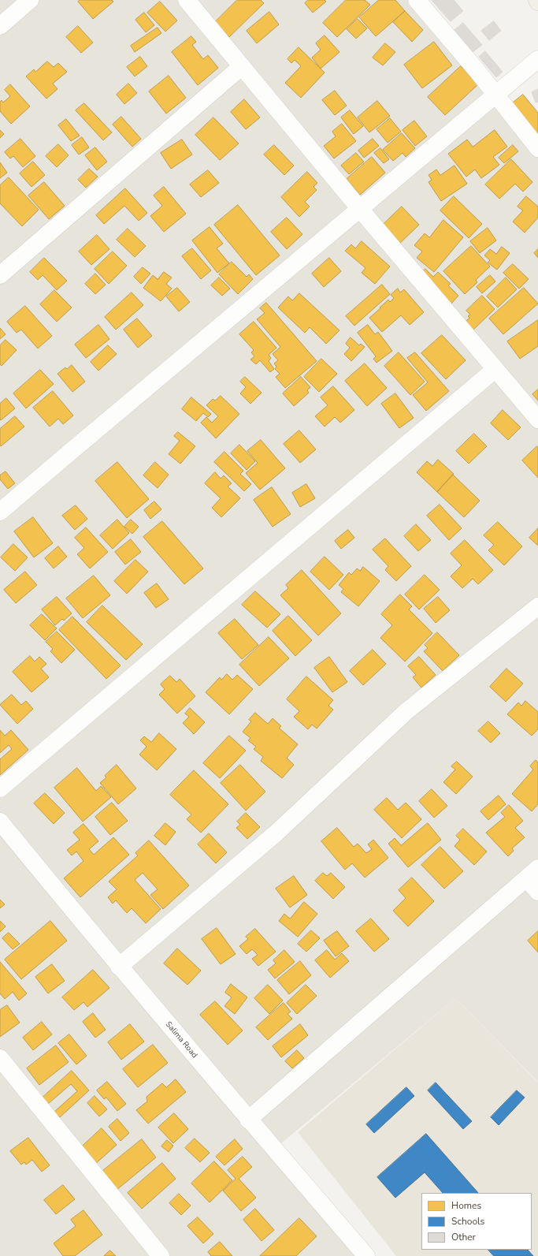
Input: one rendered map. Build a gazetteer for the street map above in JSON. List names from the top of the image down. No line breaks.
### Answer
{"streets":{"street":["Salima Road"]},"legend":["Homes","Schools","Other"]}
